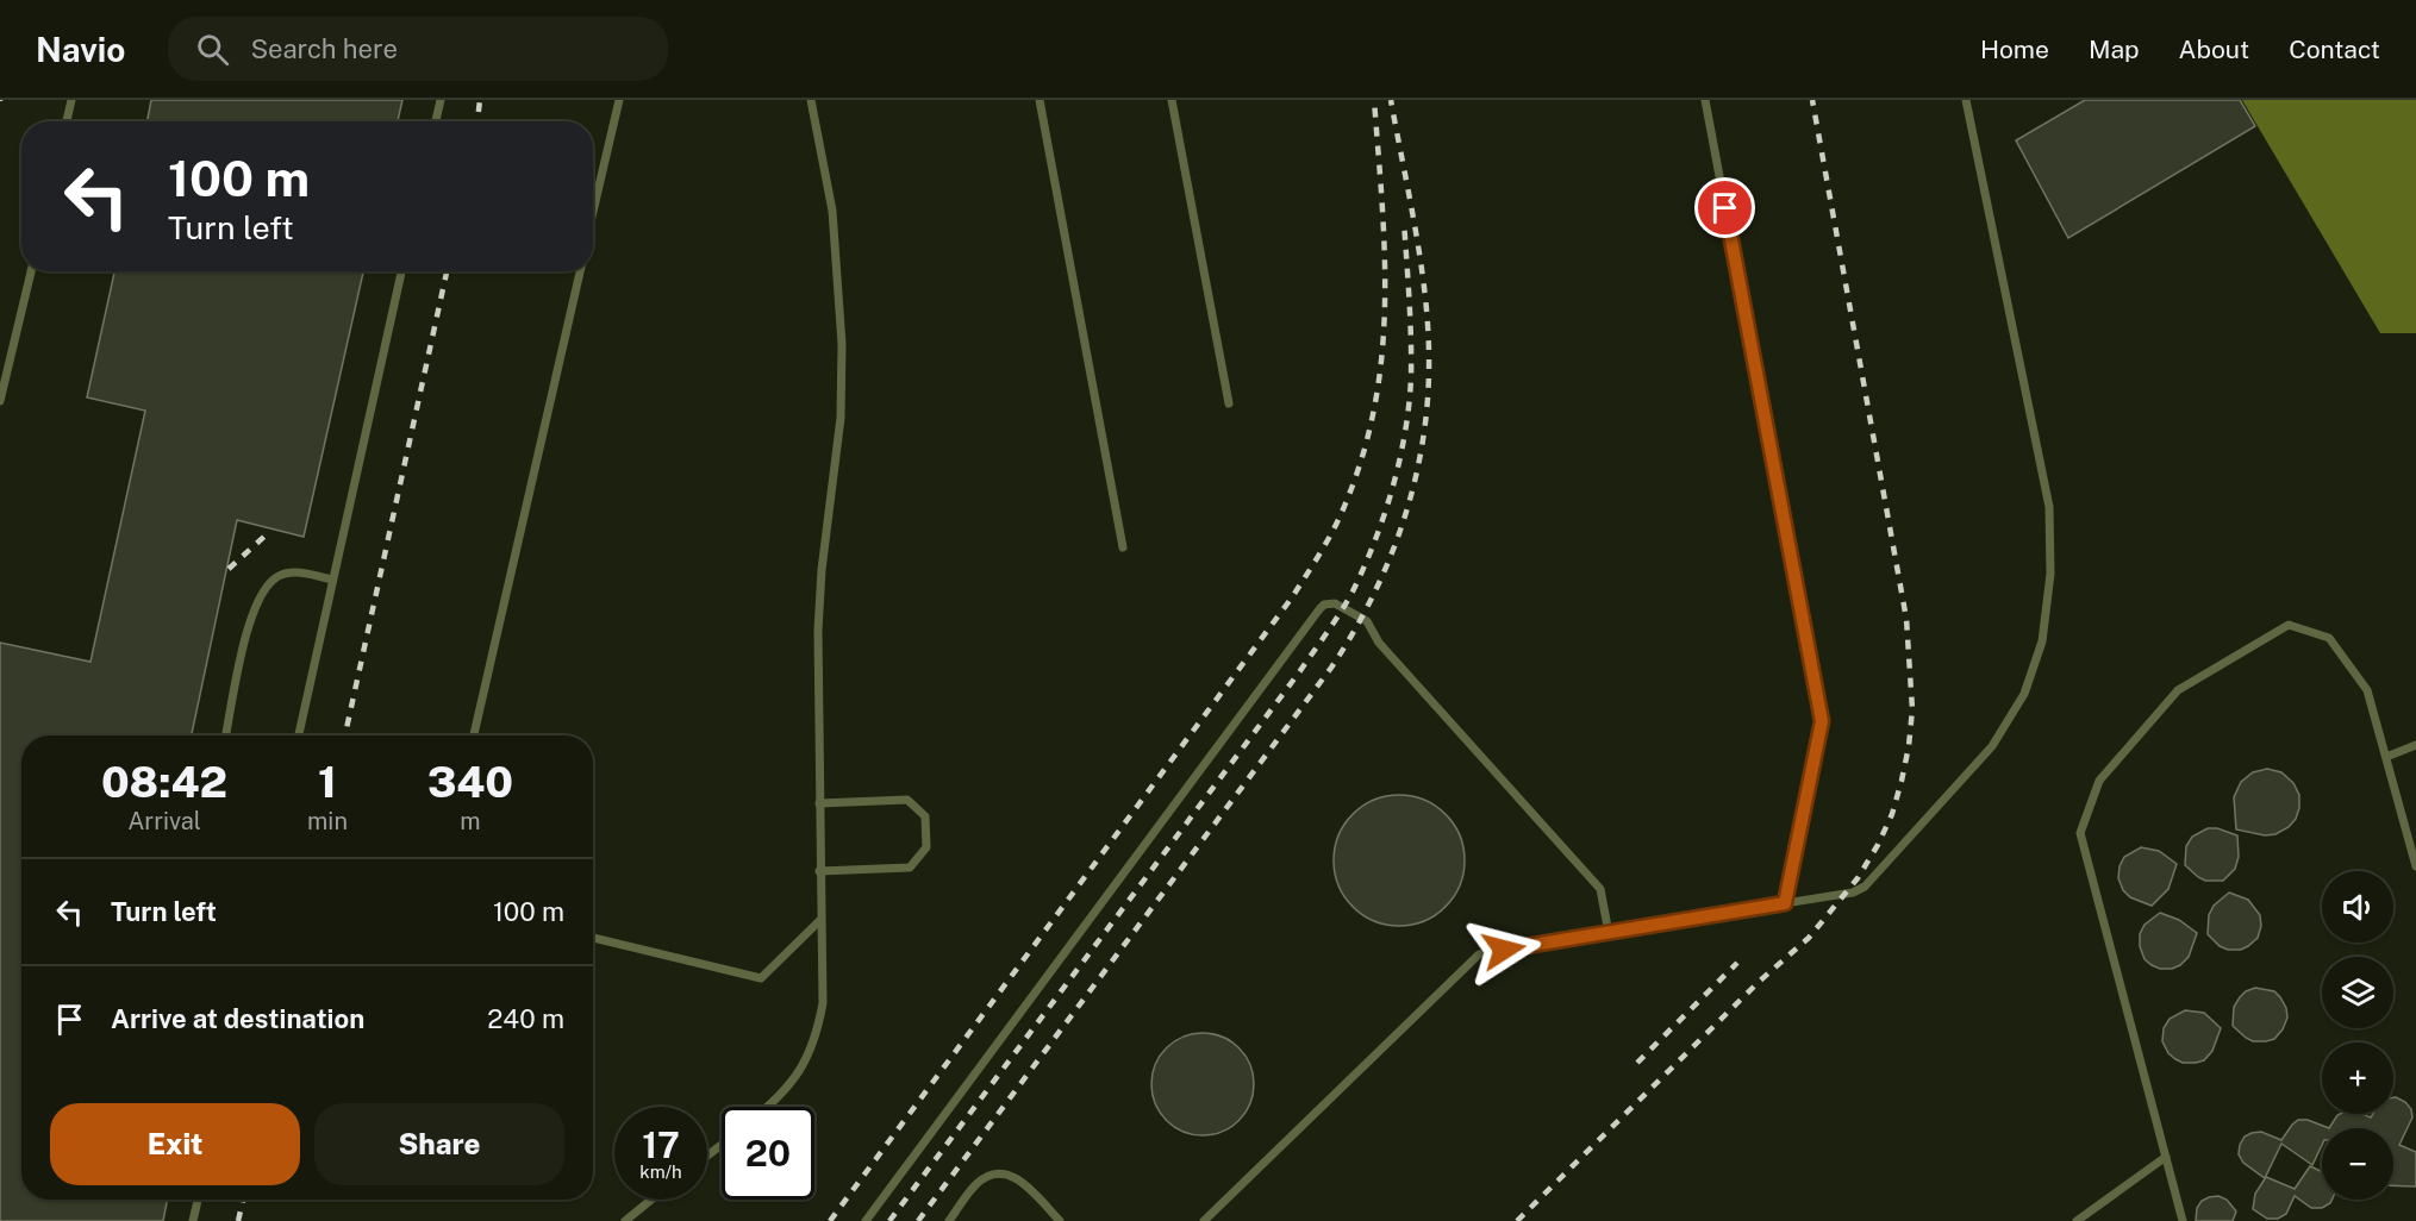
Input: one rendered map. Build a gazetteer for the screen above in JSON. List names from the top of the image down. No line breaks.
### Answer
{"page":{"header":"Navio","search":"Search here","nav":["Home","Map","About","Contact"],"turn":["100 m","Turn left"],"eta":["08:42","Arrival","1","min","340","m"],"list":[{"name":"Turn left","value":"100 m"},{"name":"Arrive at destination","value":"240 m"}],"map_buttons":["+","−"],"buttons":["Exit","Share"],"speed":"17 km/h","limit":"20"}}
